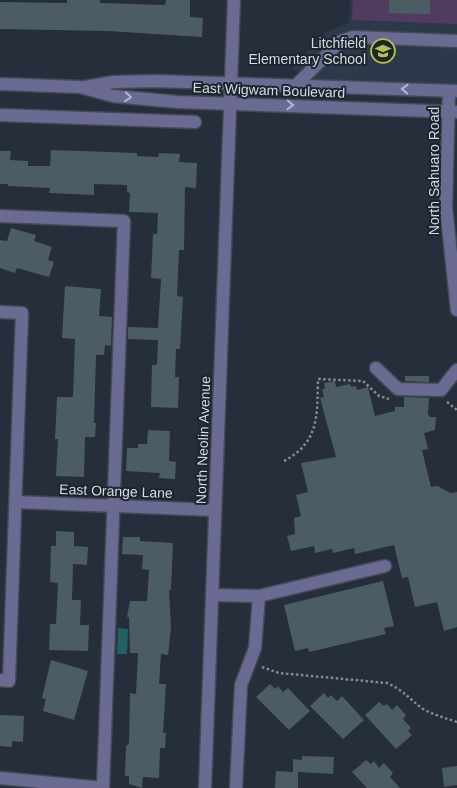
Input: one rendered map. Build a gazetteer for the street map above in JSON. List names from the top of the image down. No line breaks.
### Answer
{"streets":{"street":["East Wigwam Boulevard","North Sahuaro Road","North Neolin Avenue","East Orange Lane"]},"crossings":[["East Wigwam Boulevard","North Sahuaro Road"],["East Wigwam Boulevard","North Neolin Avenue"],["North Neolin Avenue","East Orange Lane"]],"places":{"school or university":["Litchfield Elementary School"]}}
